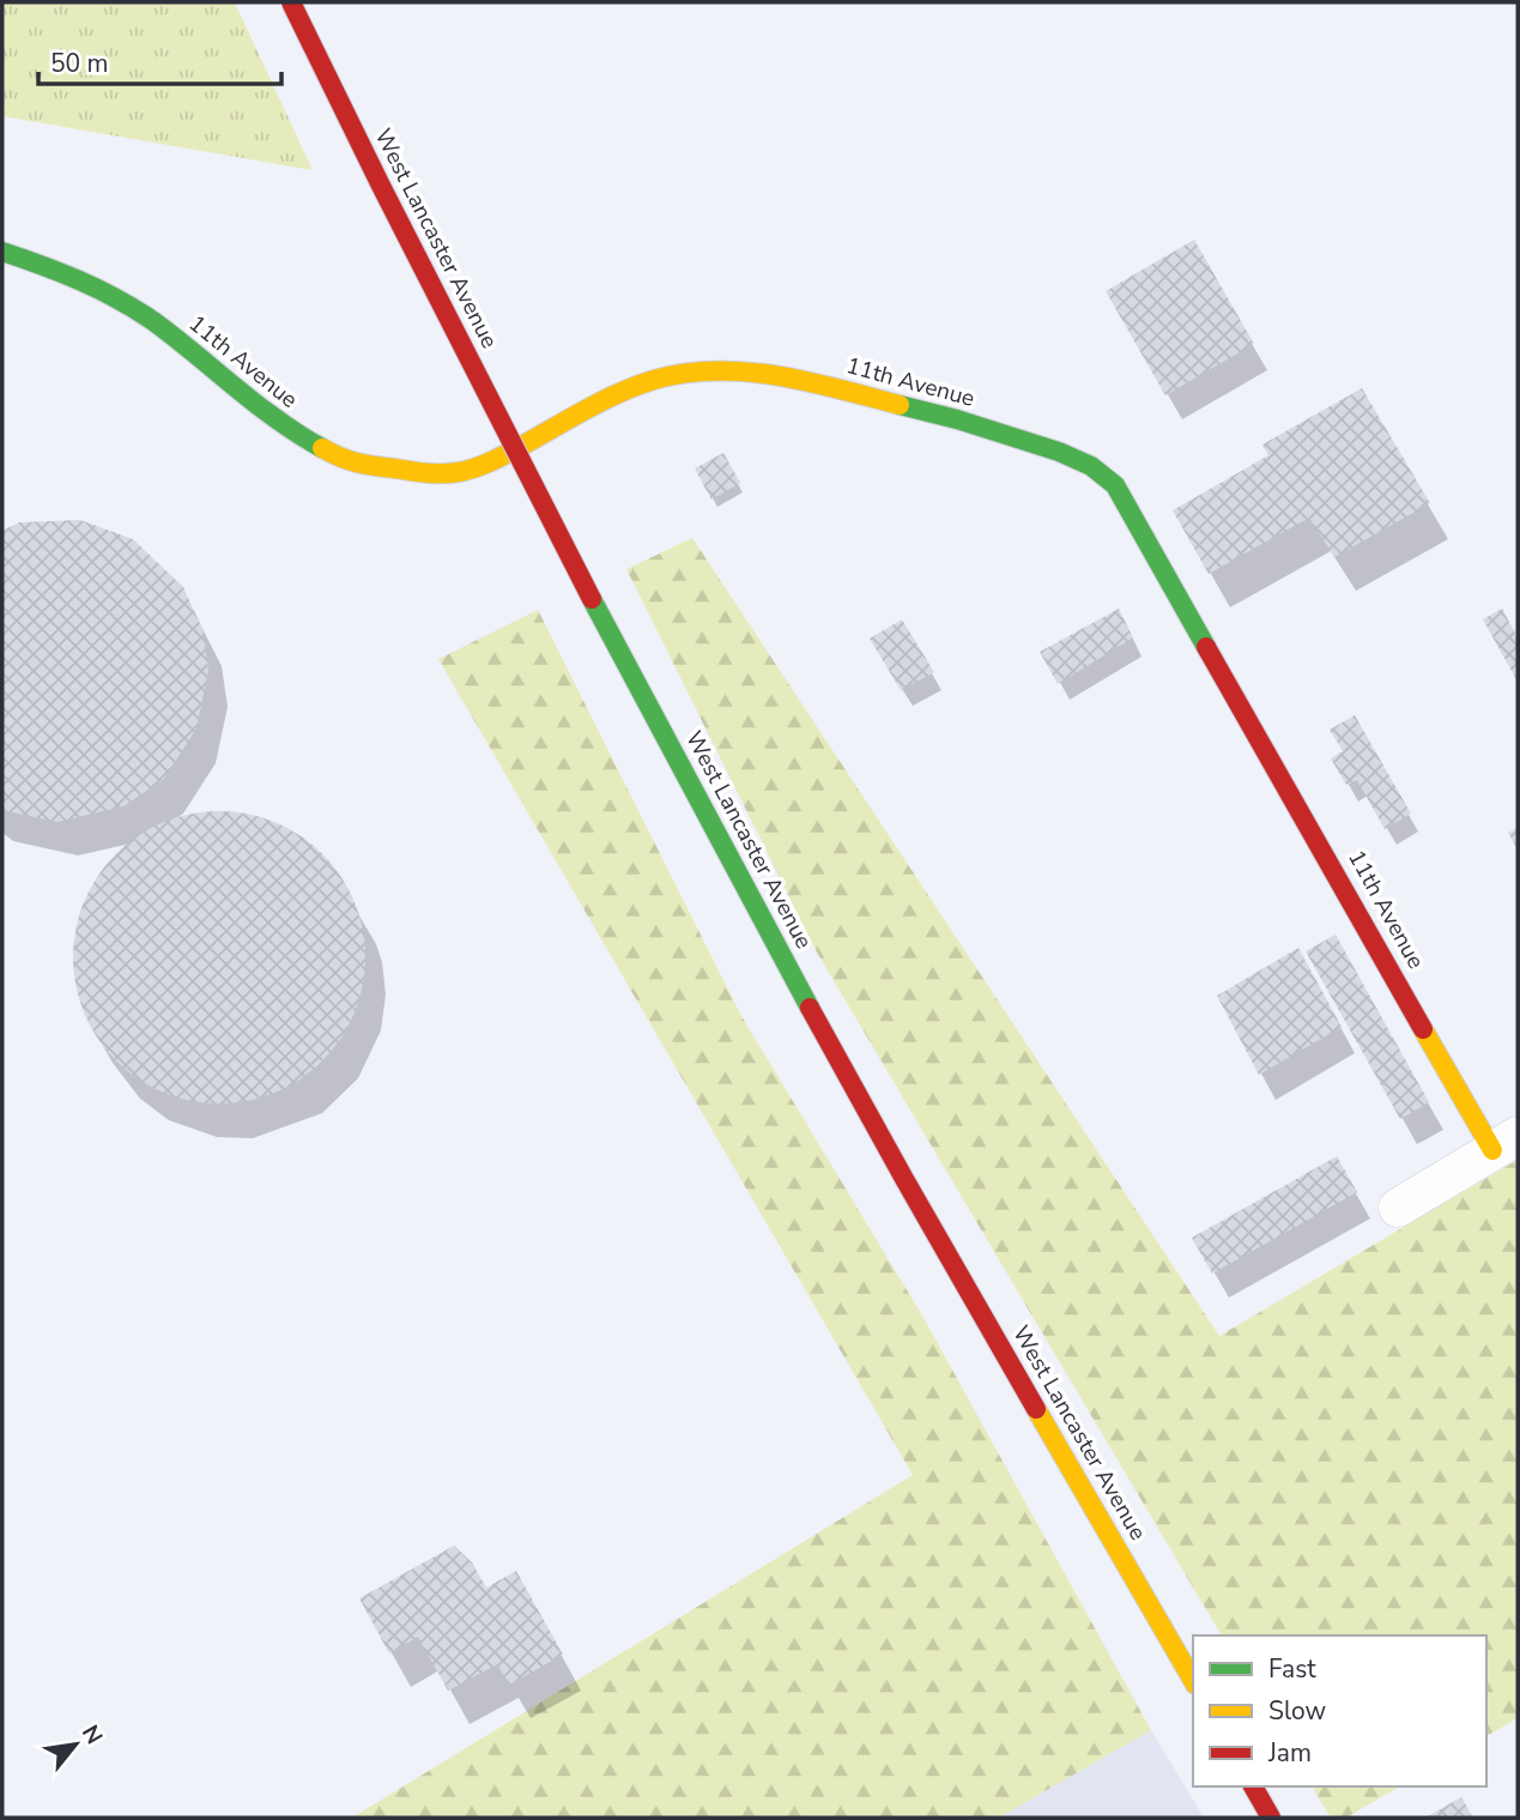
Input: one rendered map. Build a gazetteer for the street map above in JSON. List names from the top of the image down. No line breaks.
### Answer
{"streets":{"street":["West Lancaster Avenue","11th Avenue"]},"legend":["Fast","Slow","Jam"],"scale_bar":"50 m","north":"top right"}
